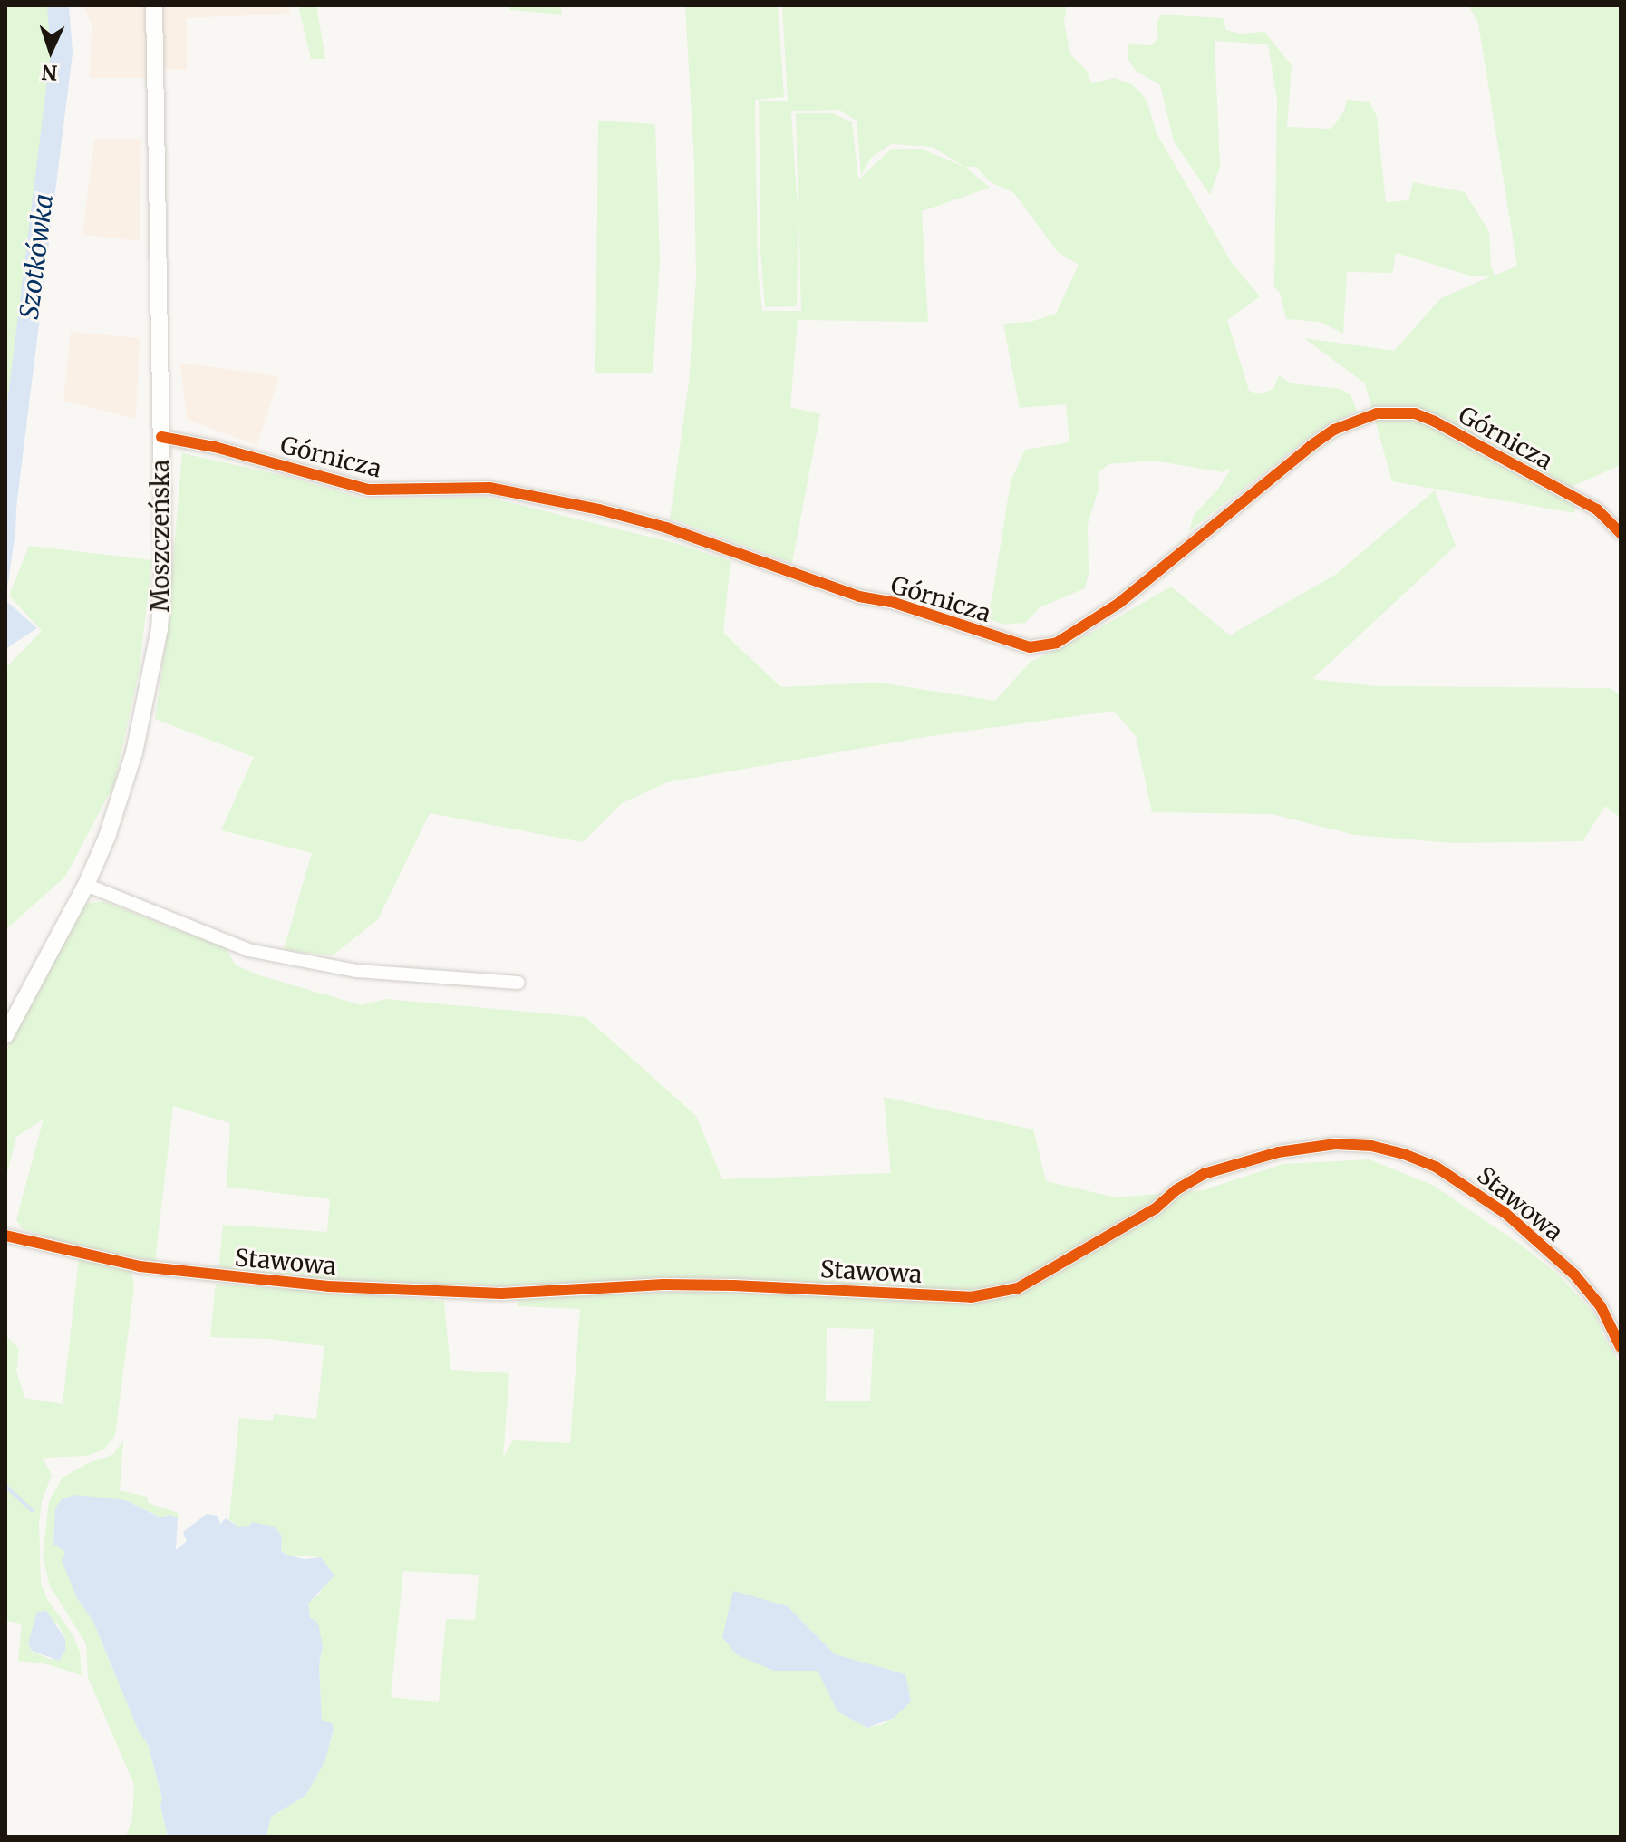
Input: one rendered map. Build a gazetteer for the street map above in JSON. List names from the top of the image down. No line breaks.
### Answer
{"streets":{"street":["Górnicza","Moszczeńska","Stawowa"]},"crossings":[["Górnicza","Moszczeńska"]],"water":["Szotkówka"],"north":"bottom"}
